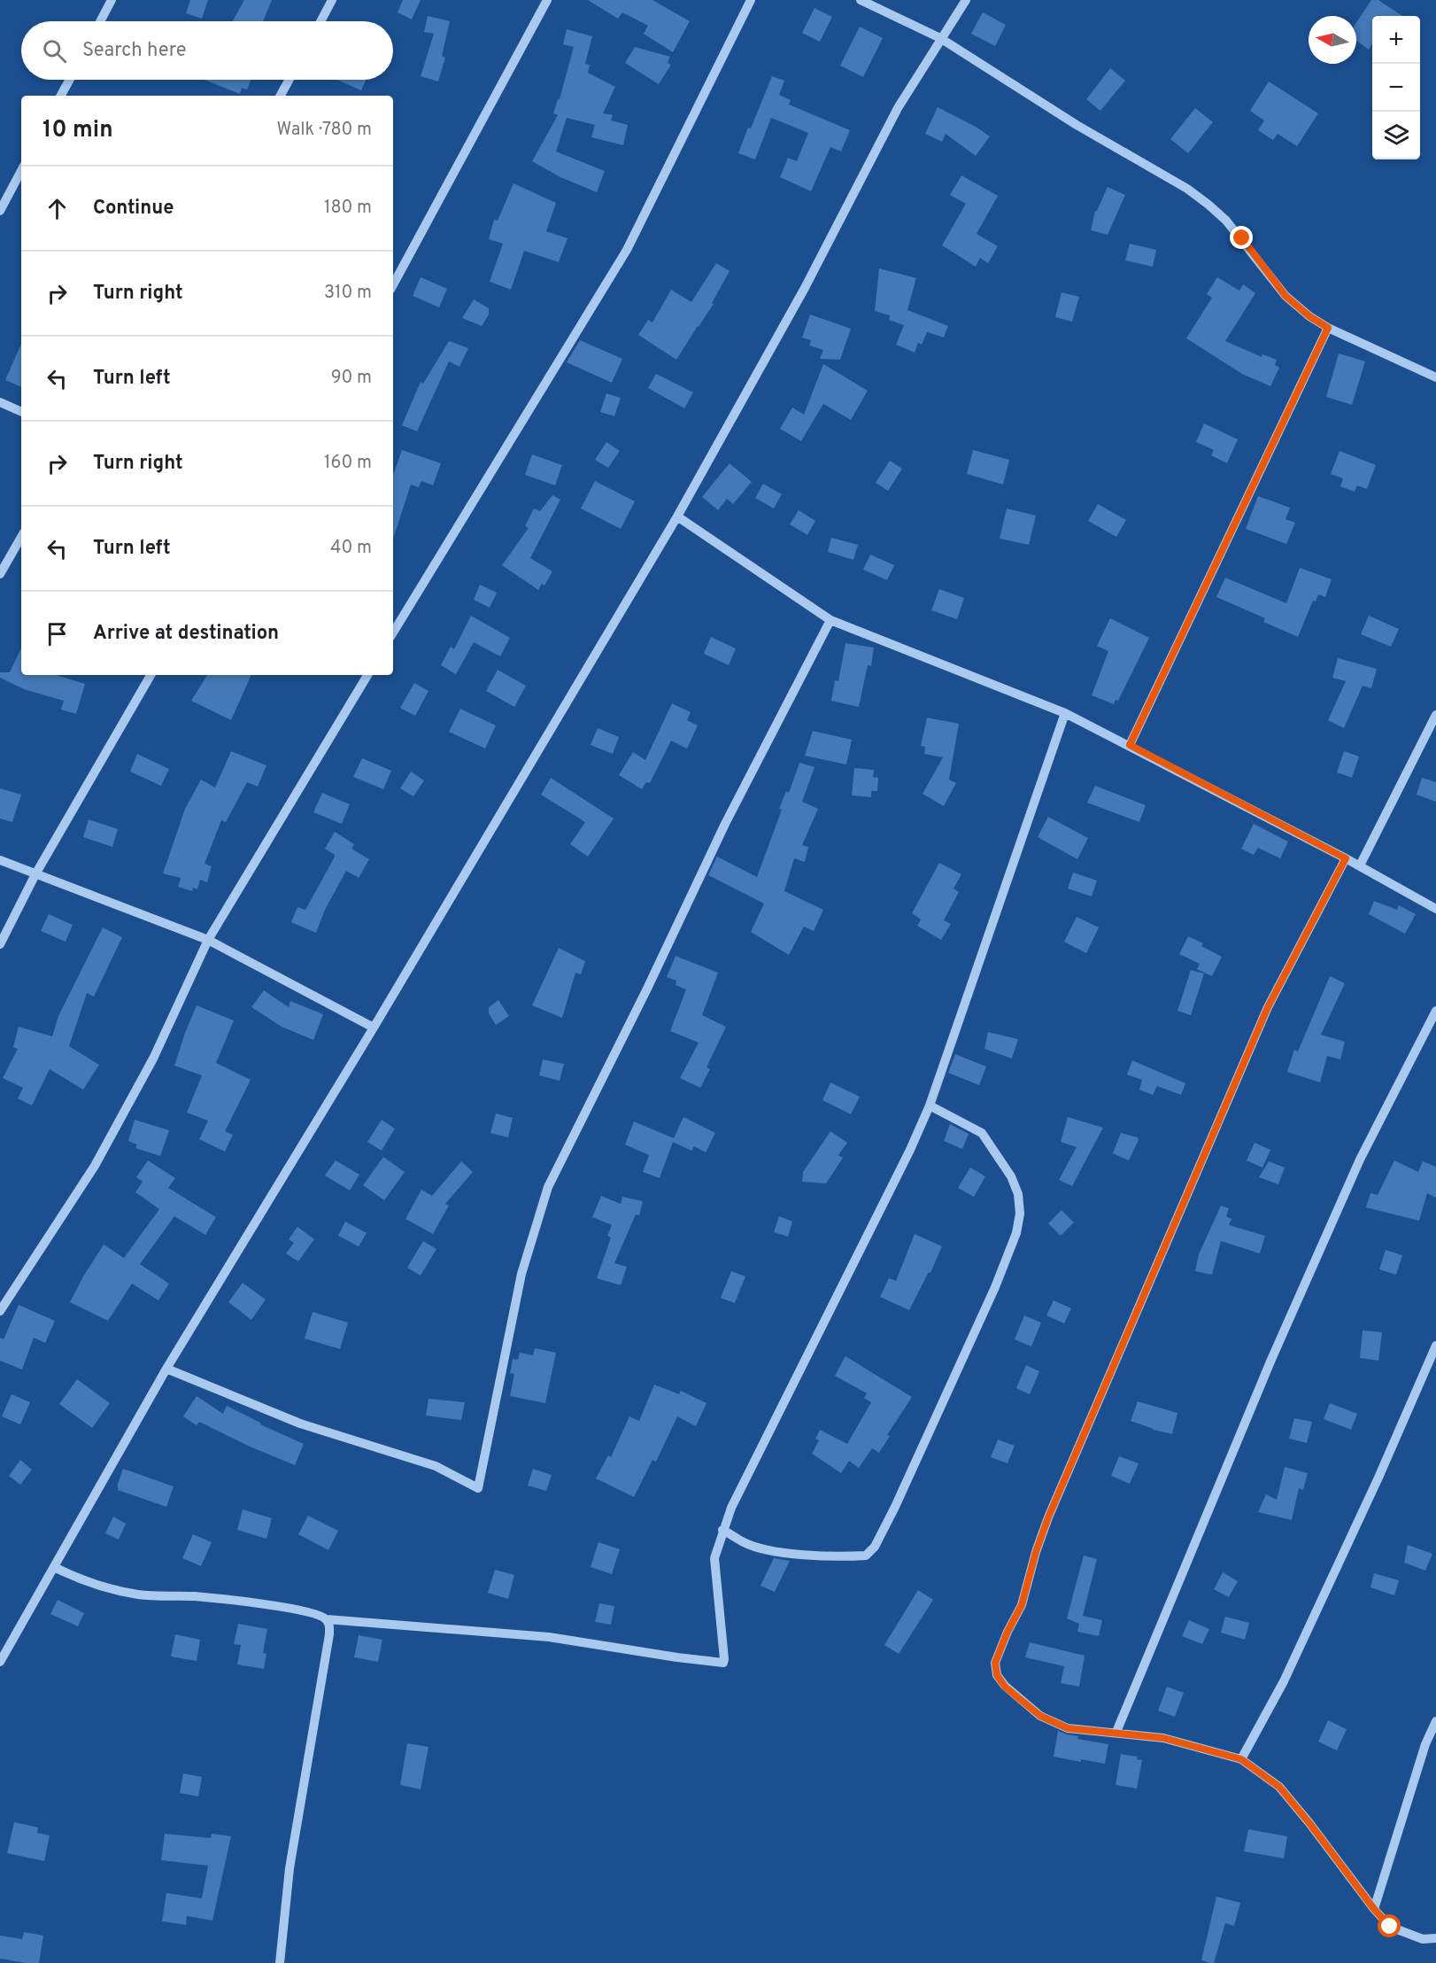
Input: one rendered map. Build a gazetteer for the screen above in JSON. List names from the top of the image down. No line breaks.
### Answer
{"north":"left","page":{"map_buttons":["+","−"],"search":"Search here","heading":["10 min","Walk · 780 m"],"list":[["Continue","180 m"],["Turn right","310 m"],["Turn left","90 m"],["Turn right","160 m"],["Turn left","40 m"],"Arrive at destination"]}}
